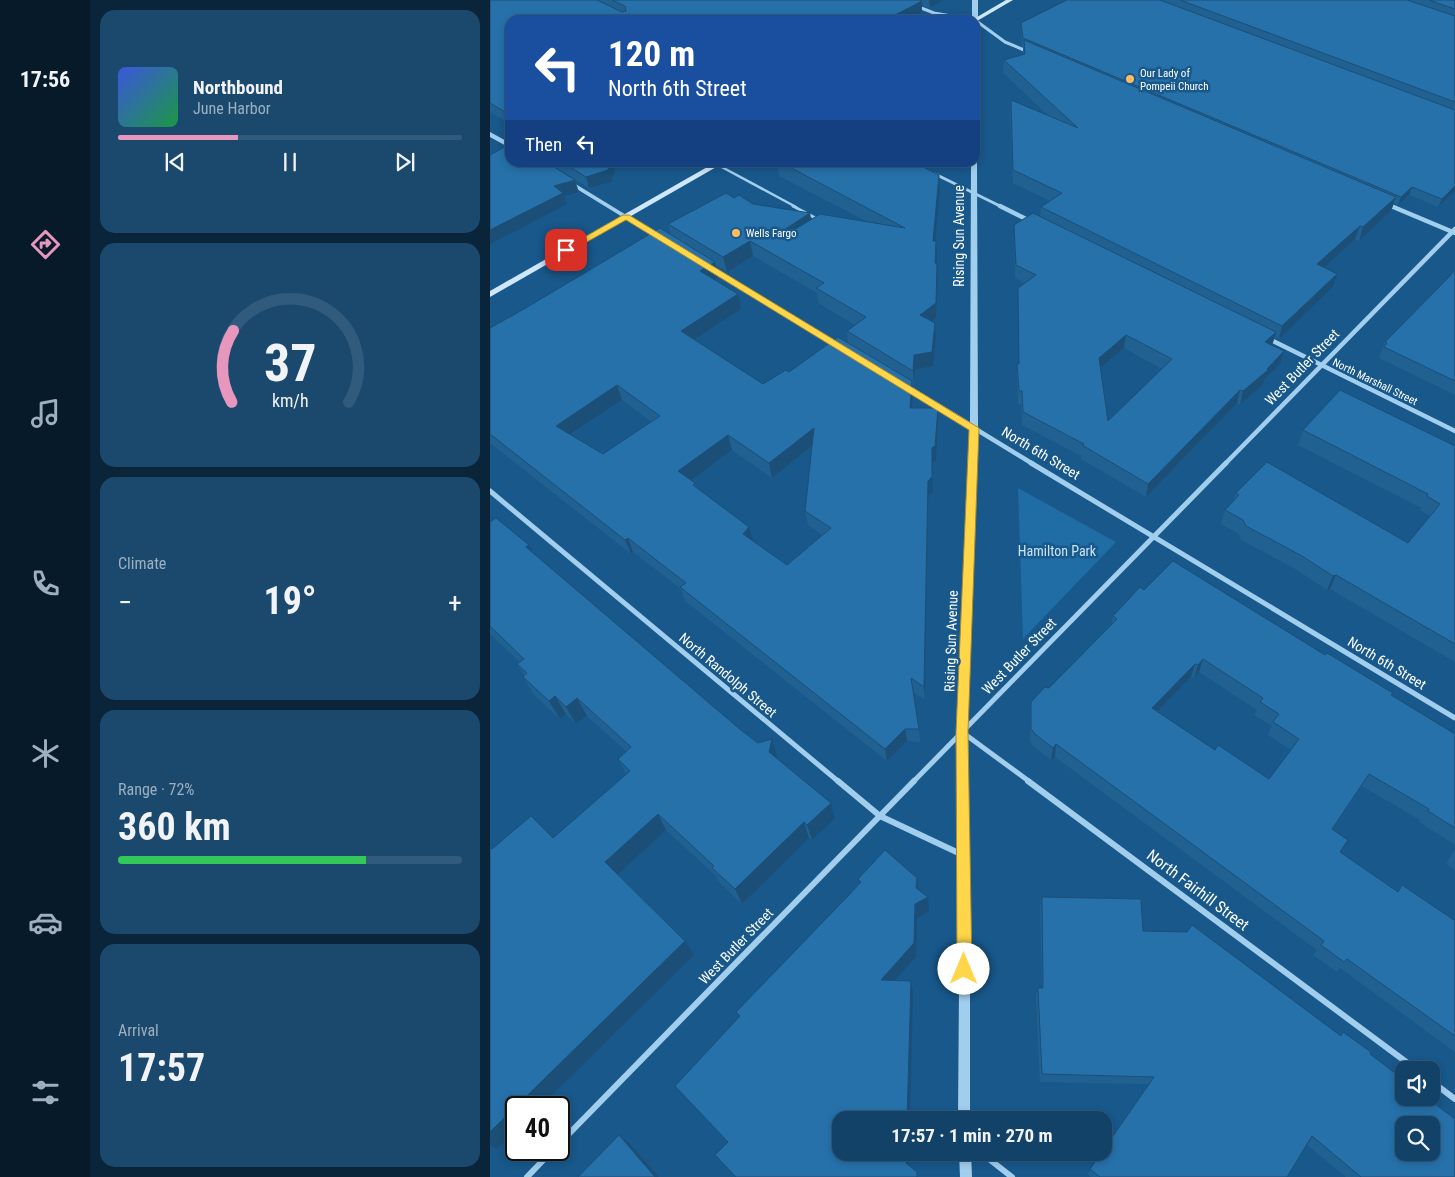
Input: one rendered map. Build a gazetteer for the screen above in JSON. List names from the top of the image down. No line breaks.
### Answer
{"streets":{"street":["Rising Sun Avenue","West Butler Street","North Marshall Street","North 6th Street","North Randolph Street","North Fairhill Street"]},"crossings":[["Rising Sun Avenue","West Butler Street"],["Rising Sun Avenue","North 6th Street"],["Rising Sun Avenue","North Randolph Street"],["Rising Sun Avenue","North Fairhill Street"],["West Butler Street","North Marshall Street"],["West Butler Street","North 6th Street"],["West Butler Street","North Randolph Street"],["West Butler Street","North Fairhill Street"]],"parks":["Hamilton Park"],"places":["Our Lady of Pompeii Church","Wells Fargo"],"page":{"tabs":"17:56","turn":["120 m","North 6th Street"],"song":["Northbound","June Harbor"],"then":"Then","tile":["Climate",["Range · 72%","360 km"],["Arrival","17:57"]],"heat":["−","19°","+"],"limit":"40","trip":"17:57 · 1 min · 270 m","gauge":["37","km/h"]}}
